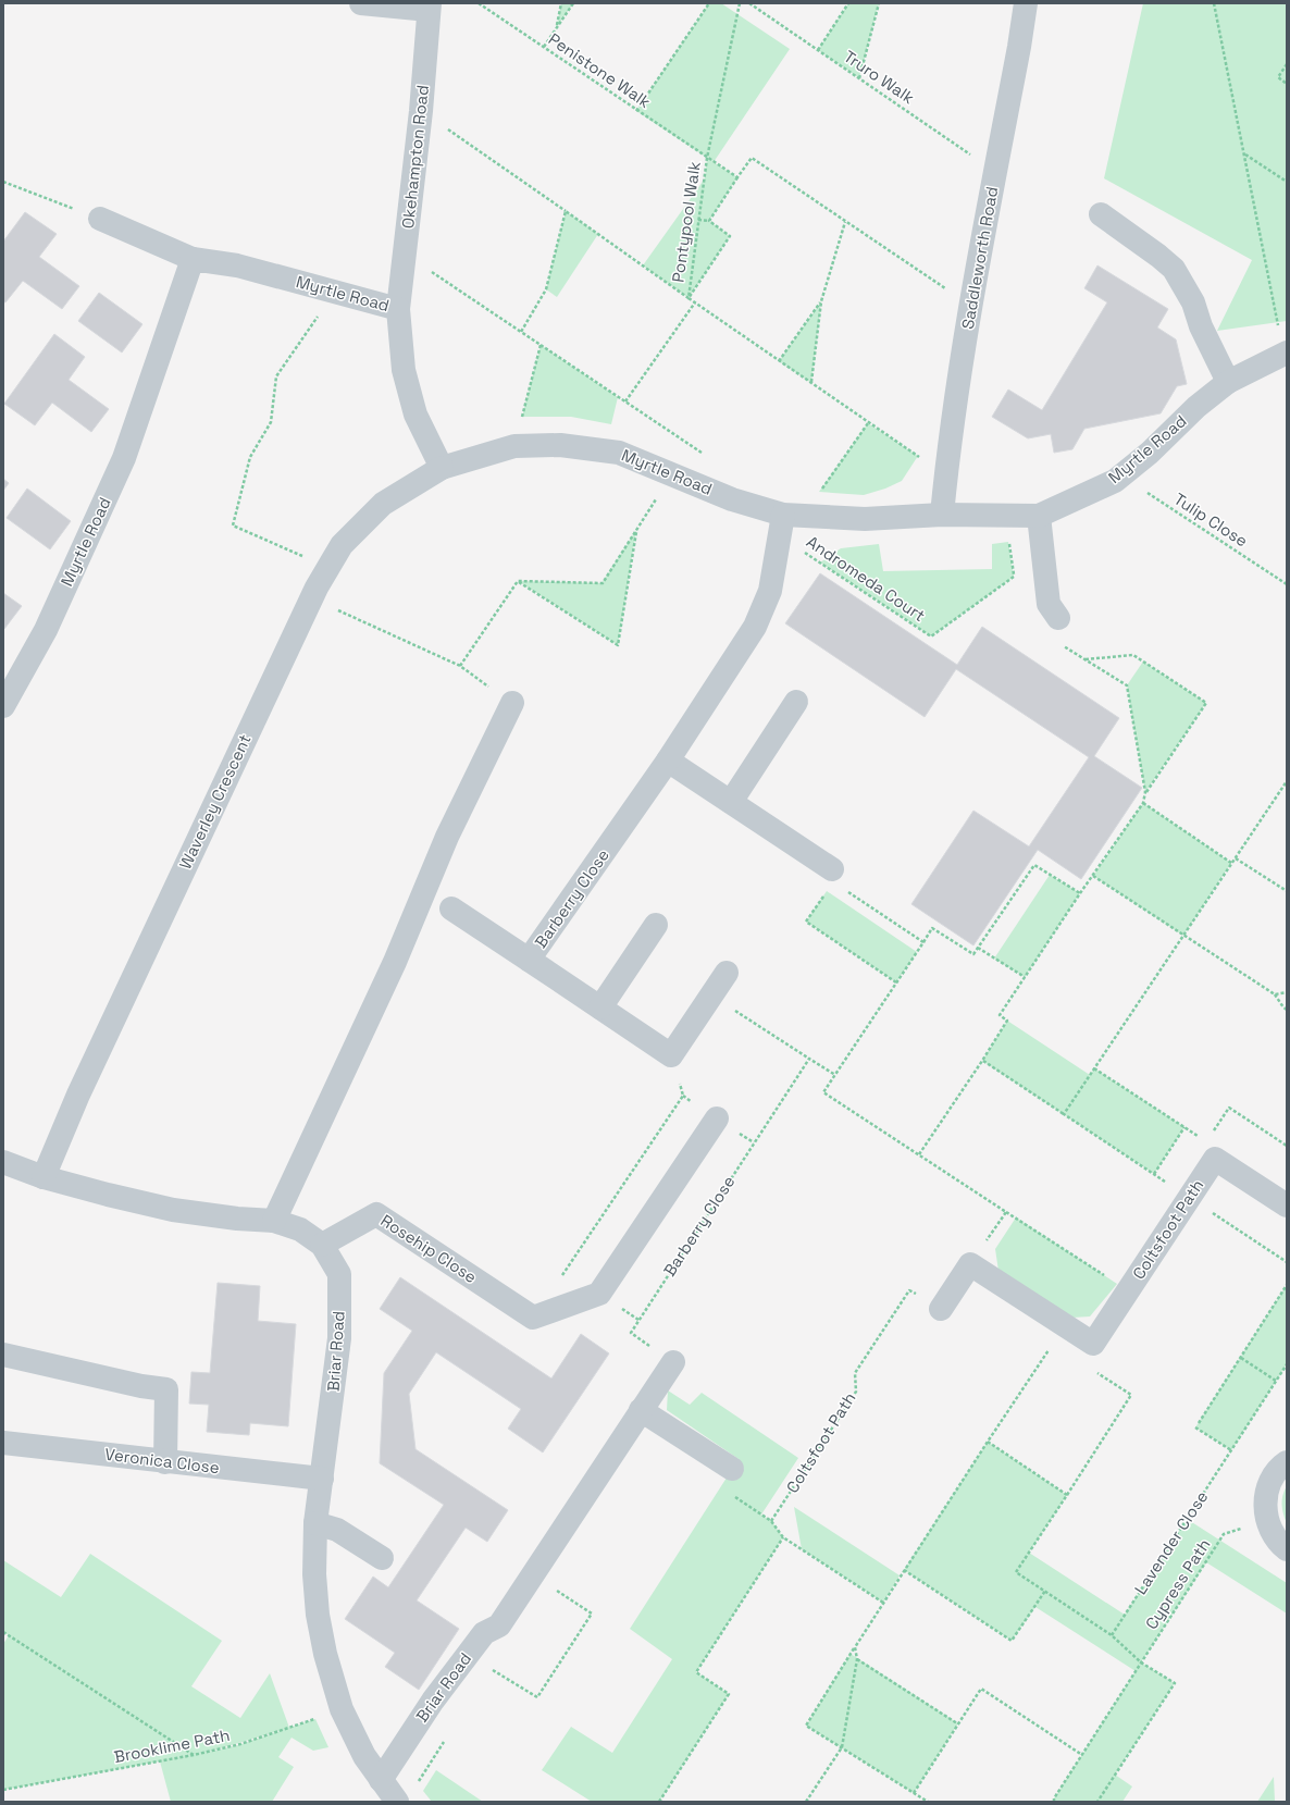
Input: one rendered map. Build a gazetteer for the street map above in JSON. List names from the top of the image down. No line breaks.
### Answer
{"streets":{"street":["Okehampton Road","Saddleworth Road","Myrtle Road","Waverley Crescent","Barberry Close","Coltsfoot Path","Rosehip Close","Briar Road","Veronica Close"],"path":["Penistone Walk","Truro Walk","Pontypool Walk","Tulip Close","Andromeda Court","Lavender Close","Cypress Path","Brooklime Path"]},"crossings":[["Penistone Walk","Pontypool Walk"],["Truro Walk","Saddleworth Road"],["Okehampton Road","Pontypool Walk"],["Okehampton Road","Myrtle Road"],["Saddleworth Road","Myrtle Road"],["Myrtle Road","Tulip Close"],["Myrtle Road","Andromeda Court"],["Myrtle Road","Waverley Crescent"],["Myrtle Road","Barberry Close"],["Andromeda Court","Barberry Close"],["Waverley Crescent","Briar Road"],["Barberry Close","Briar Road"],["Rosehip Close","Briar Road"],["Briar Road","Veronica Close"],["Briar Road","Brooklime Path"]]}
